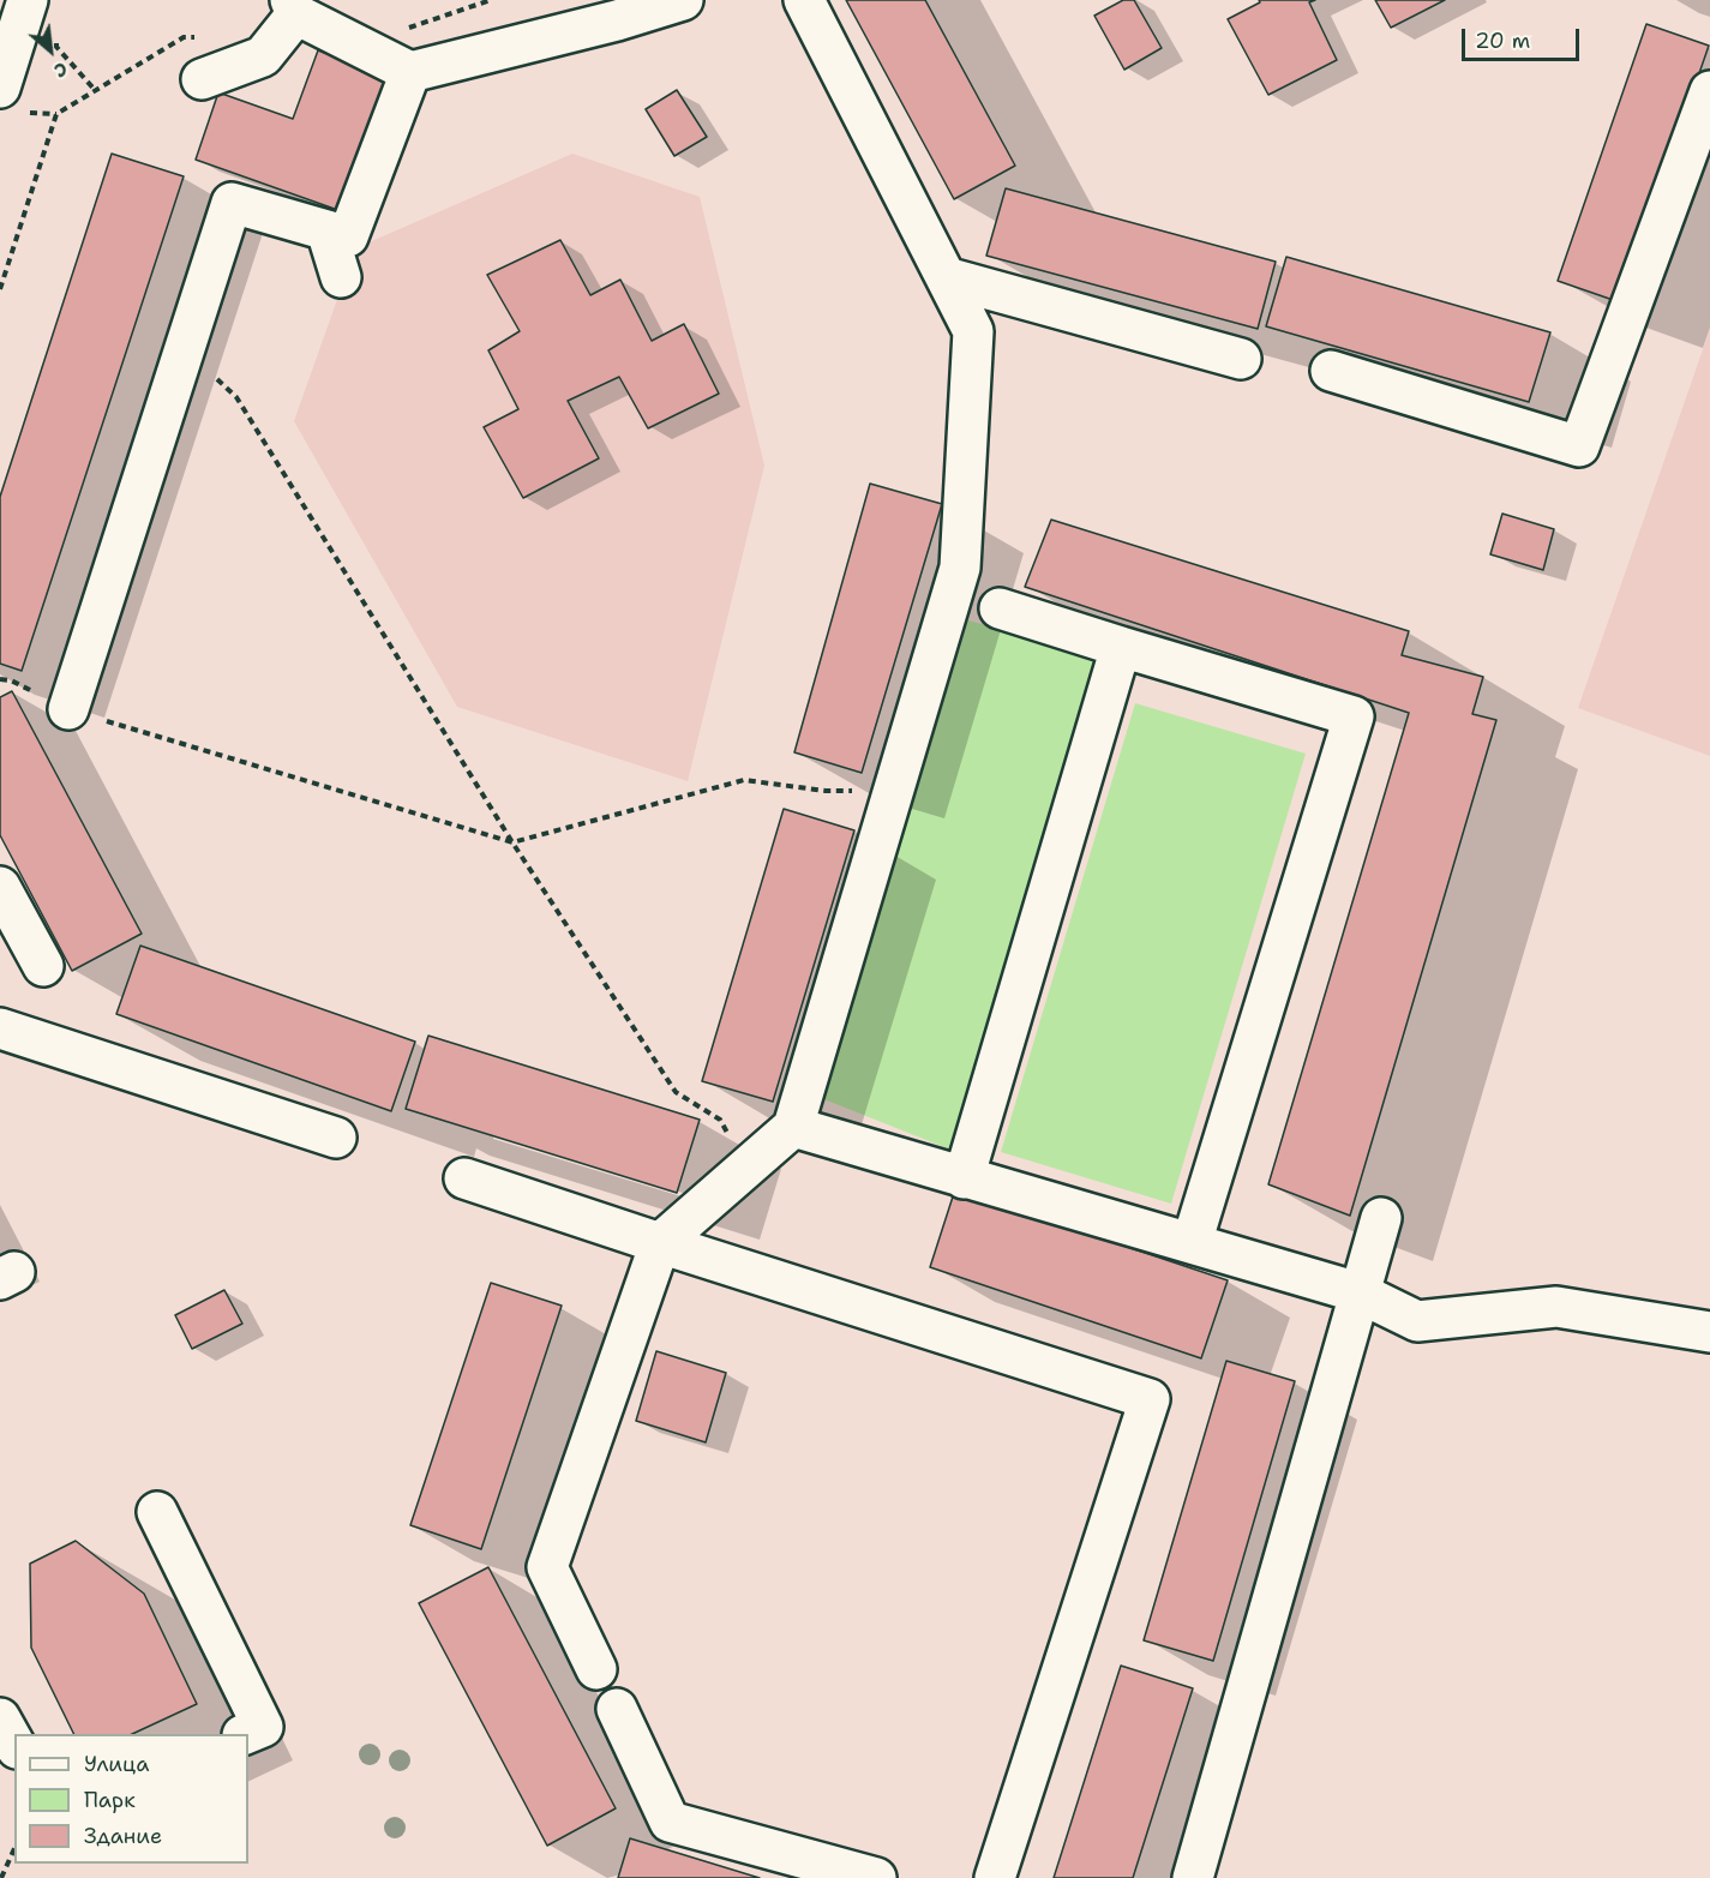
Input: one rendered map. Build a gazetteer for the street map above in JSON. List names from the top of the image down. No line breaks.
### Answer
{"legend":["Улица","Парк","Здание"],"scale_bar":"20 m","north":"bottom right"}
